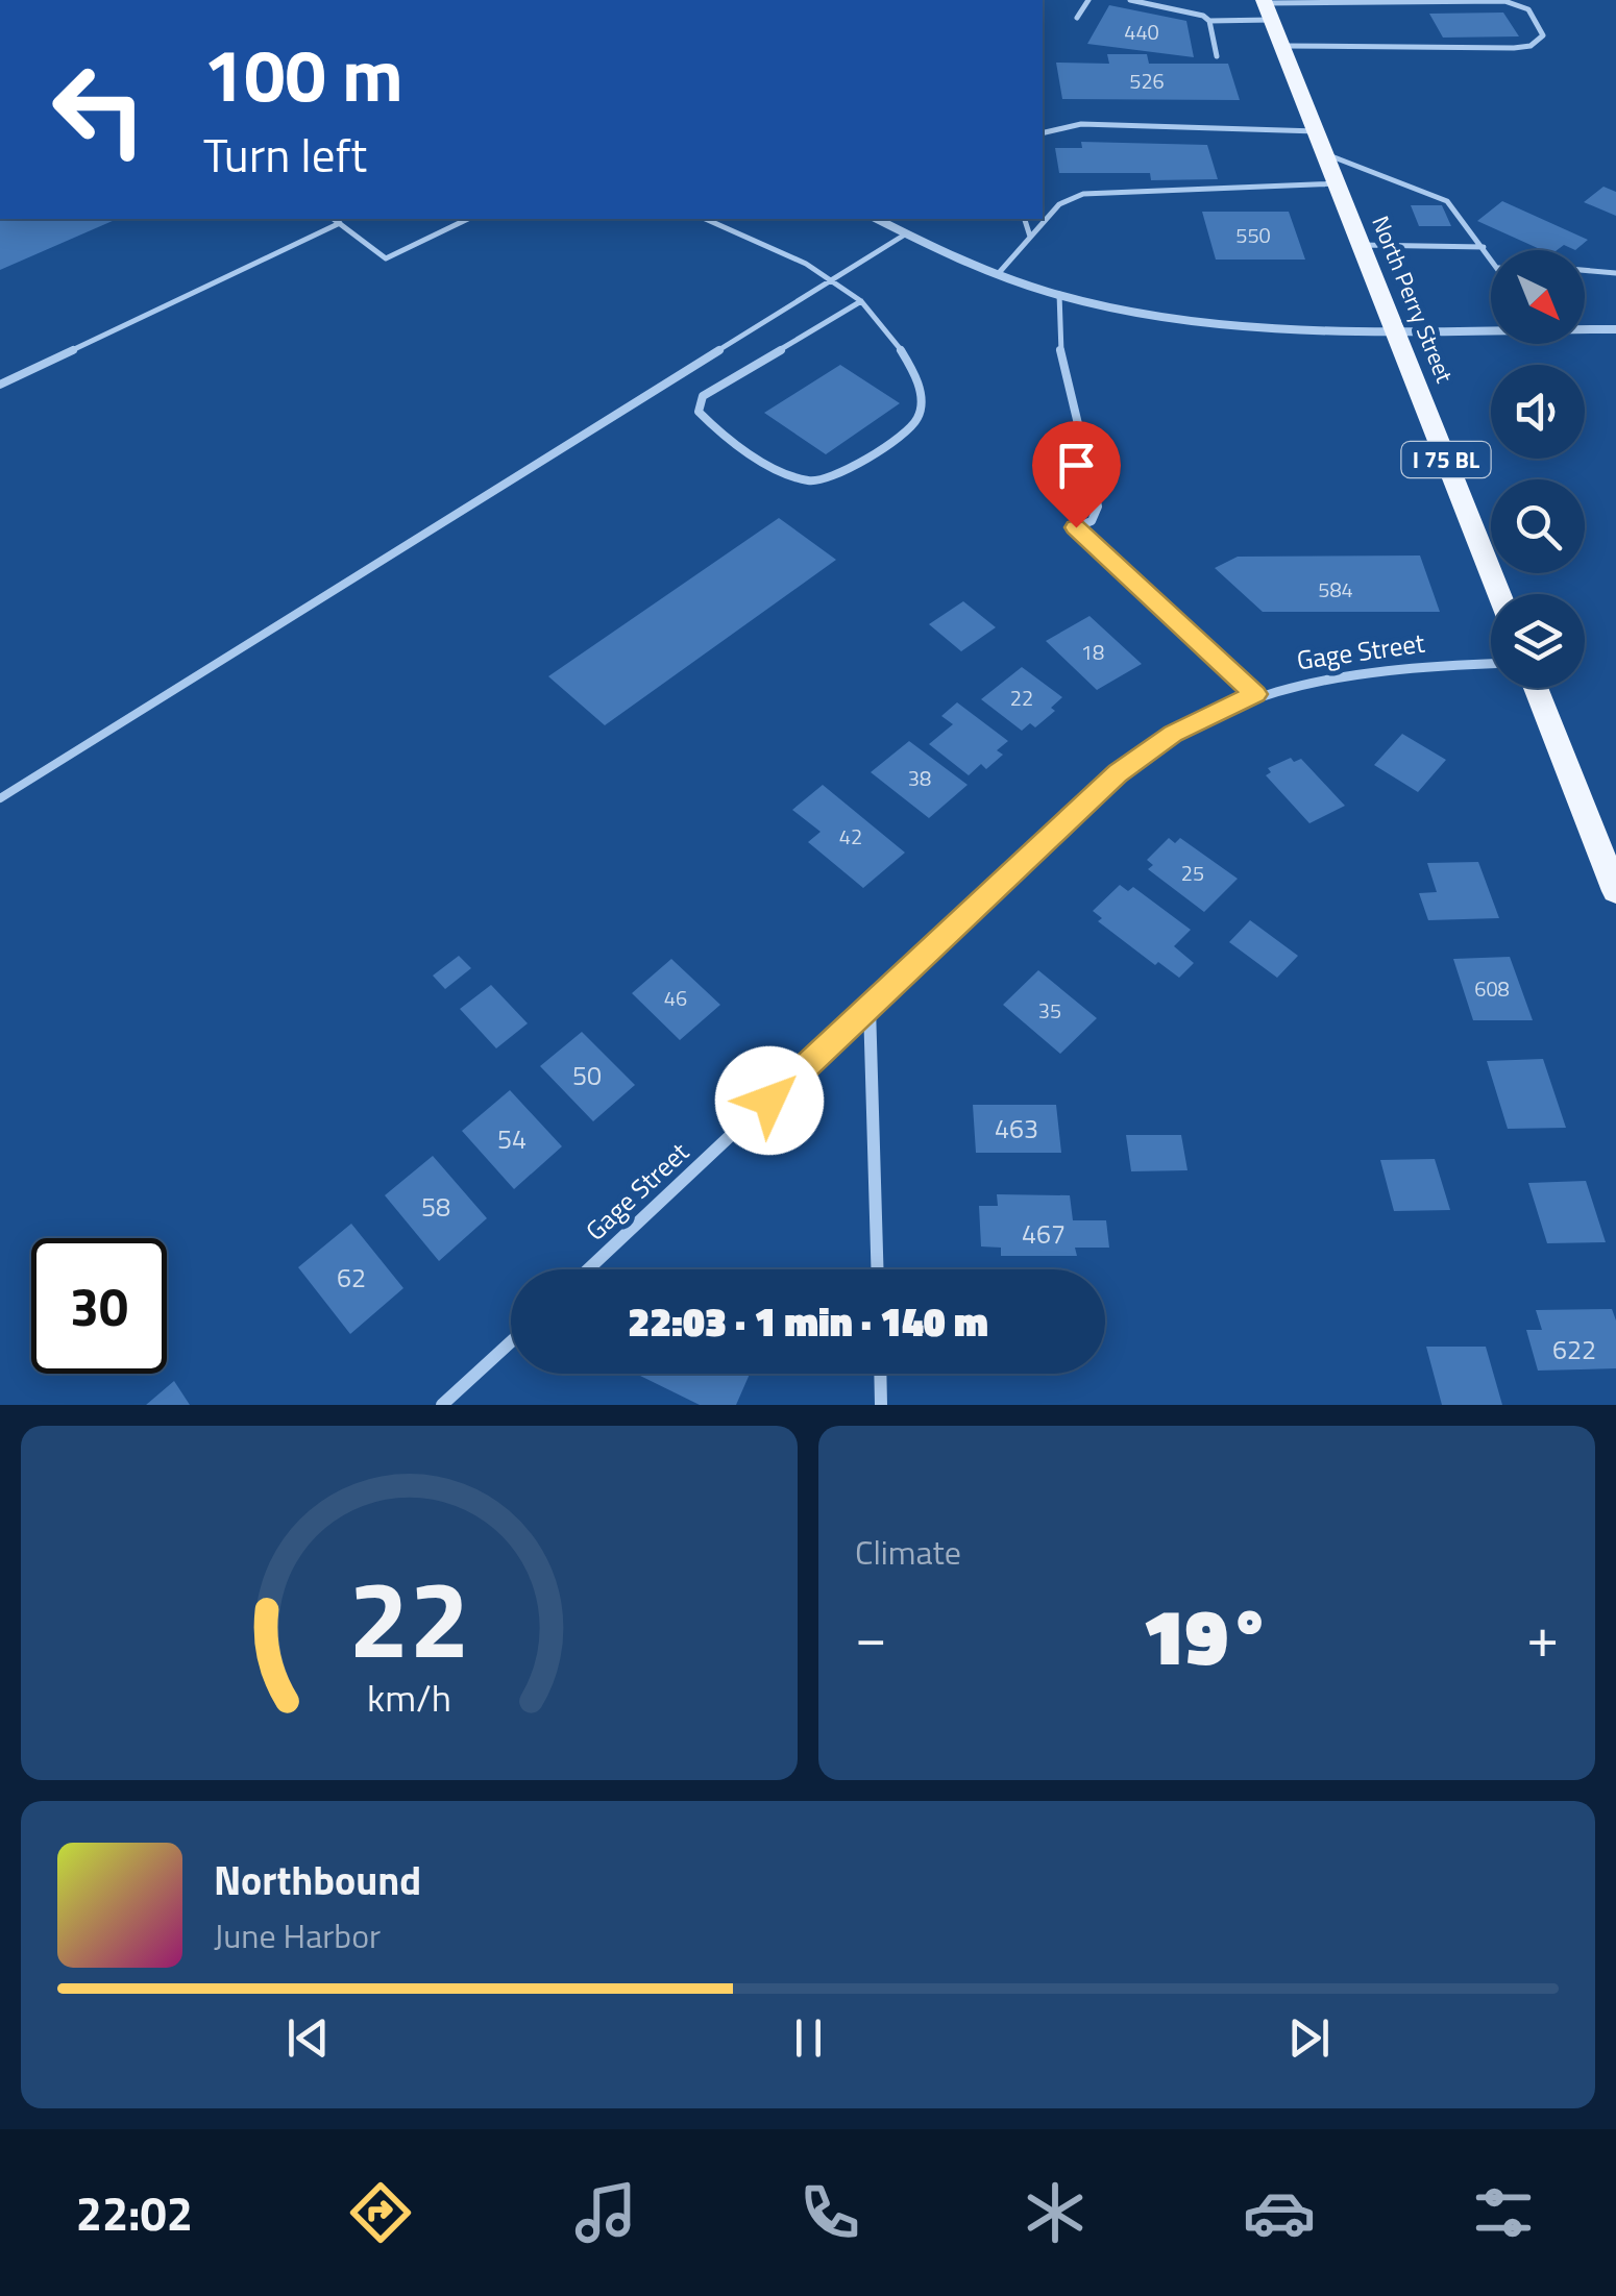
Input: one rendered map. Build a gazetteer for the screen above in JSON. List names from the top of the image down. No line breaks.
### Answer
{"streets":{"main road":["North Perry Street","I 75 BL"],"street":["Gage Street"]},"house_numbers":["440","526","550","584","18","22","38","42","25","608","46","35","50","463","54","58","467","62","622"],"north":"bottom right","page":{"turn":["100 m","Turn left"],"limit":"30","trip":"22:03 · 1 min · 140 m","tile":"Climate","heat":["−","19°","+"],"song":["Northbound","June Harbor"],"tabs":"22:02","gauge":["22","km/h"]}}
